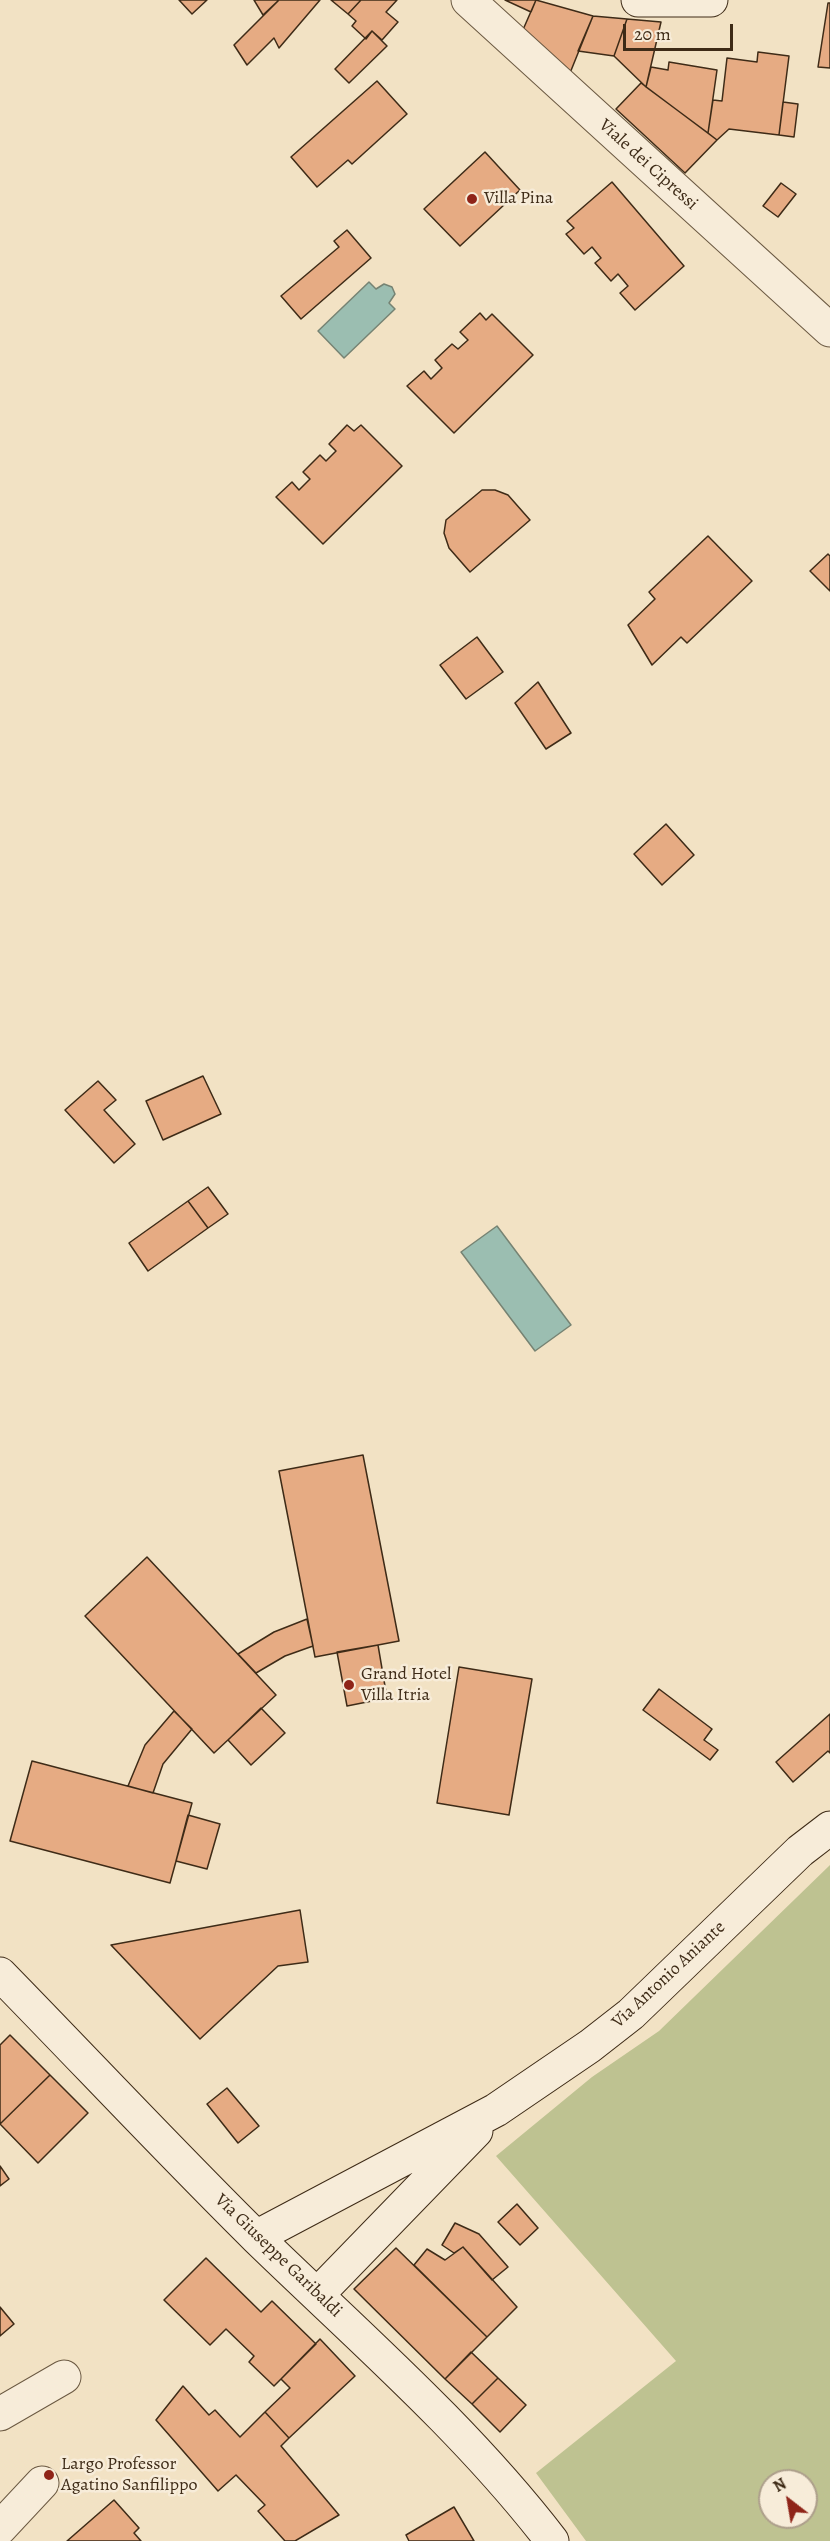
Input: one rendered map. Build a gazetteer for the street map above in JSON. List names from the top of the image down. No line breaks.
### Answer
{"streets":{"street":["Viale dei Cipressi","Via Antonio Aniante","Via Giuseppe Garibaldi"]},"places":["Villa Pina","Grand Hotel Villa Itria","Largo Professor Agatino Sanfilippo"],"scale_bar":"20 m","north":"top left"}
